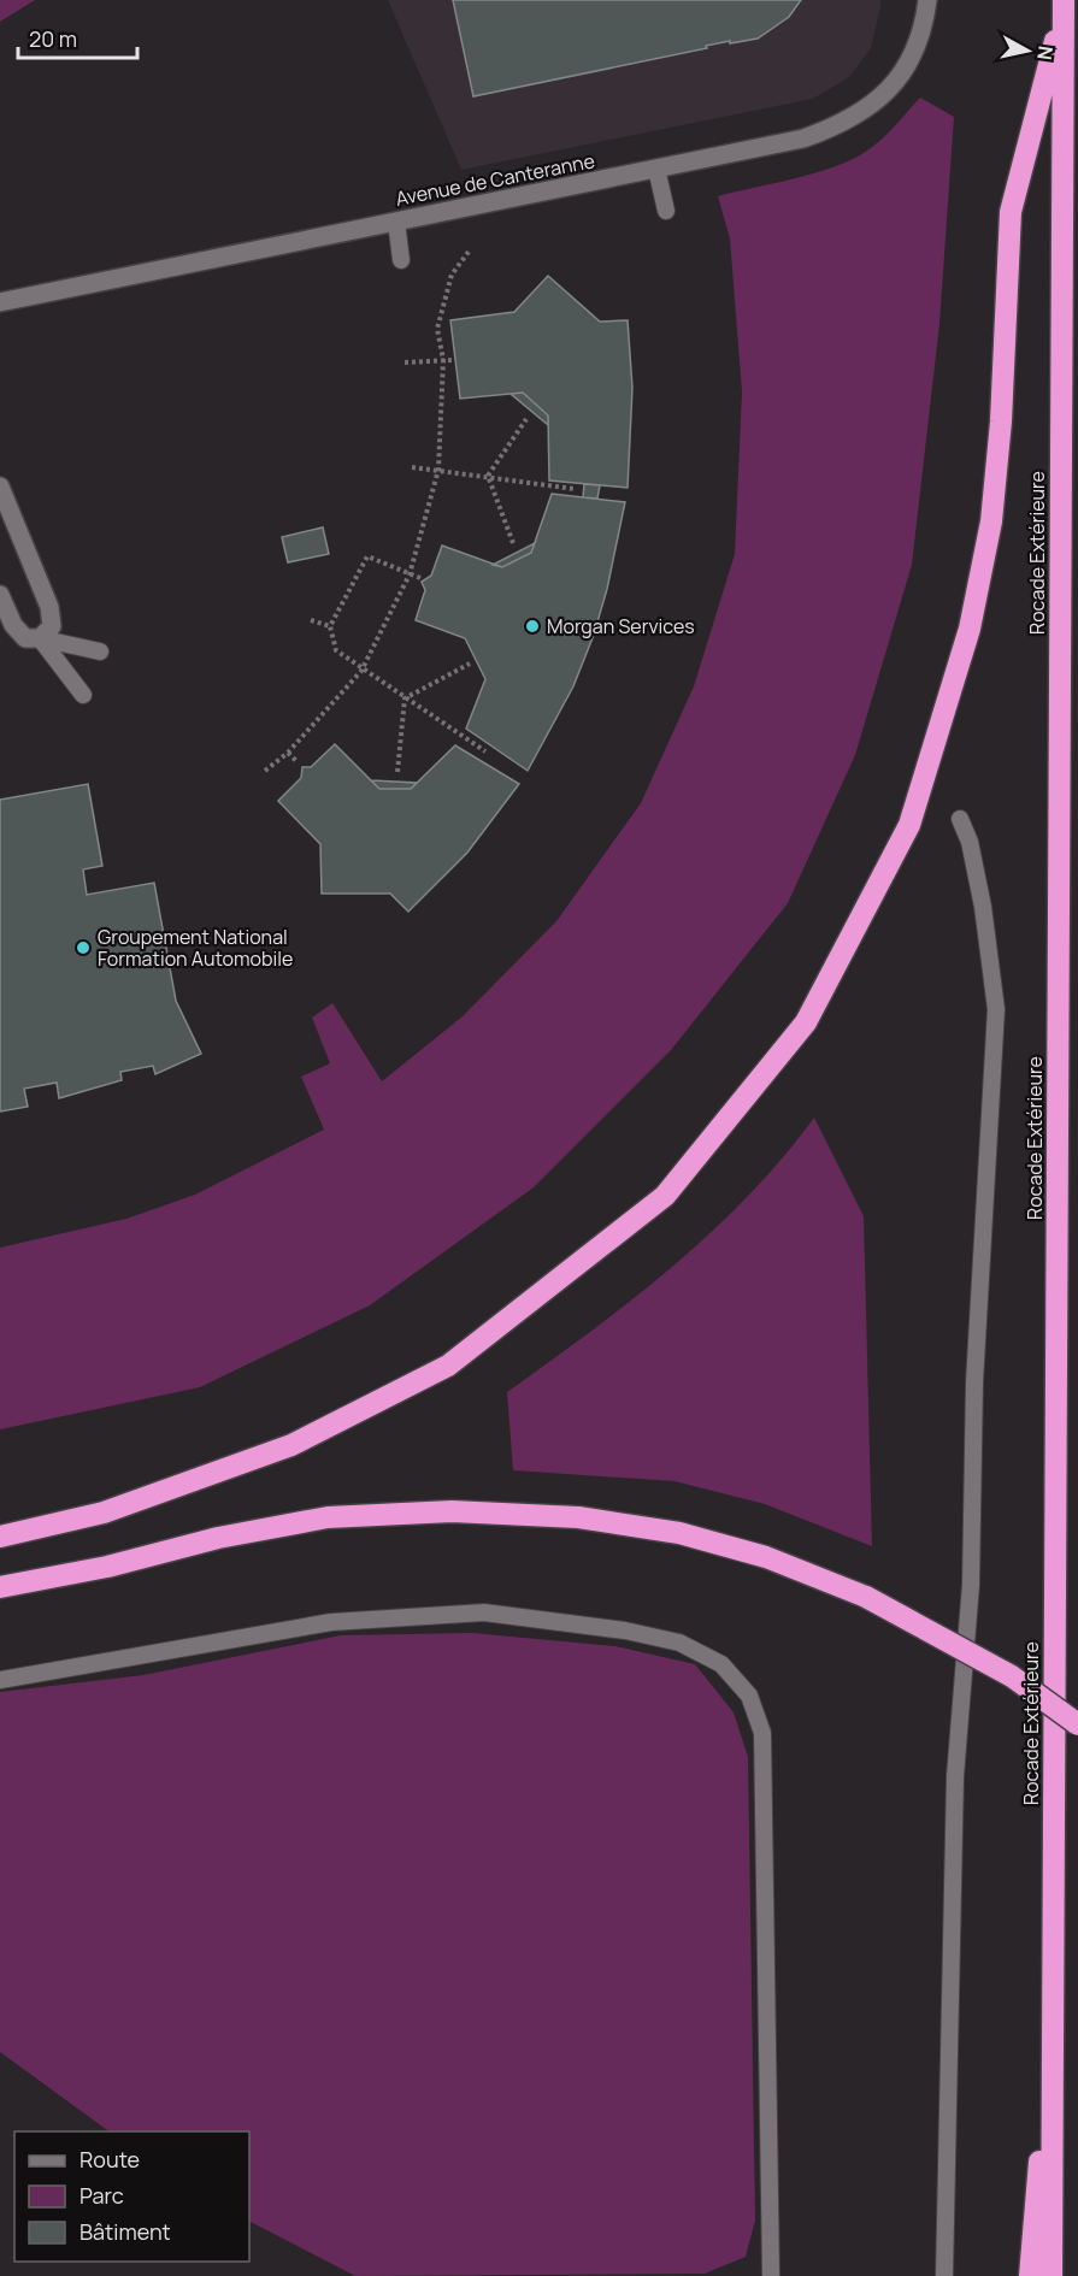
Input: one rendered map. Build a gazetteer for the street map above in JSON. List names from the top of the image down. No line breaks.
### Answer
{"streets":{"highway":["Rocade Extérieure"],"street":["Avenue de Canteranne"]},"places":["Morgan Services","Groupement National Formation Automobile"],"legend":["Route","Parc","Bâtiment"],"scale_bar":"20 m","north":"right"}
